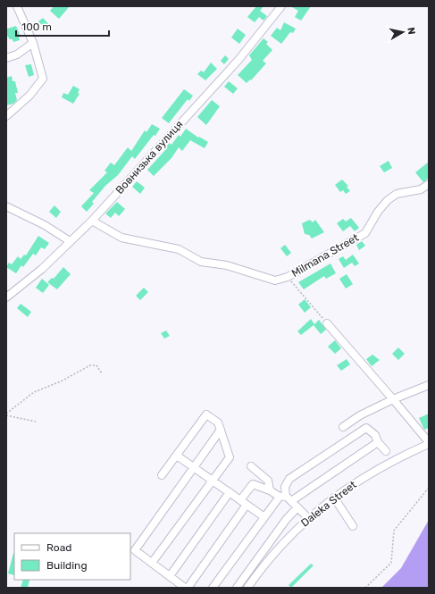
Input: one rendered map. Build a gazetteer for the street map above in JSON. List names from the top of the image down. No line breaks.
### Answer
{"streets":{"street":["Вовнизька вулиця","Milmana Street","Daleka Street"]},"crossings":[["Вовнизька вулиця","Milmana Street"]],"legend":["Road","Building"],"scale_bar":"100 m","north":"right"}
